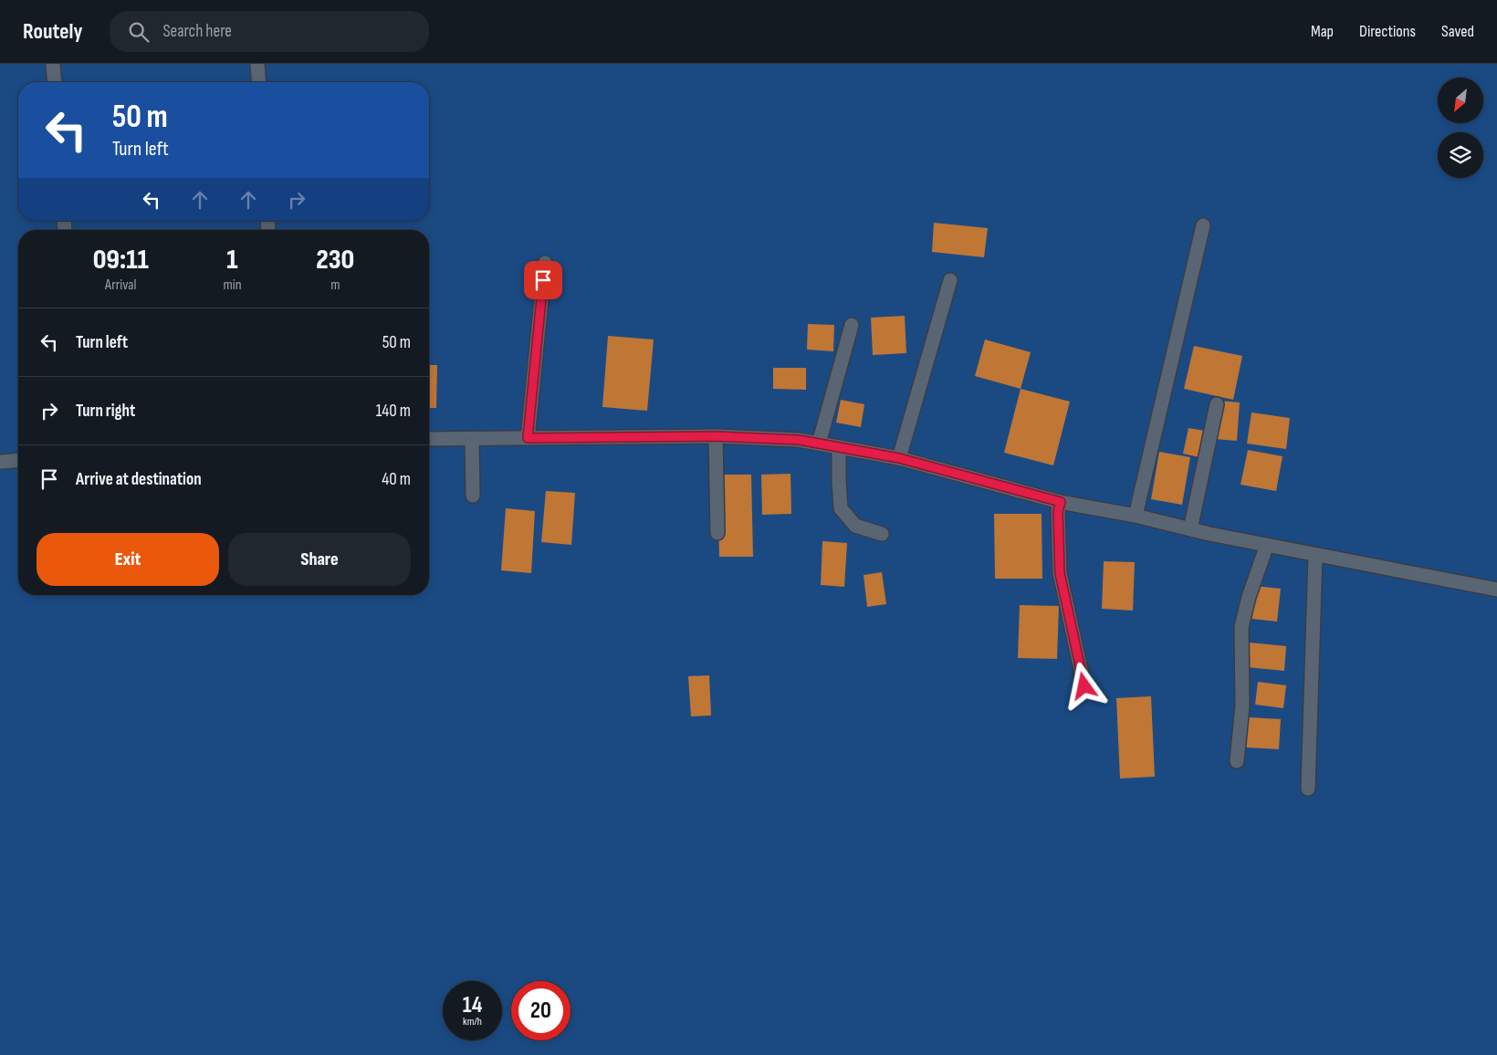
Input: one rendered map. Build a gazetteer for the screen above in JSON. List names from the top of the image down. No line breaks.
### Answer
{"north":"bottom left","page":{"header":"Routely","search":"Search here","nav":["Map","Directions","Saved"],"turn":["50 m","Turn left"],"eta":["09:11","Arrival","1","min","230","m"],"list":[{"name":"Turn left","value":"50 m"},{"name":"Turn right","value":"140 m"},{"name":"Arrive at destination","value":"40 m"}],"buttons":["Exit","Share"],"speed":"14 km/h","limit":"20"}}
